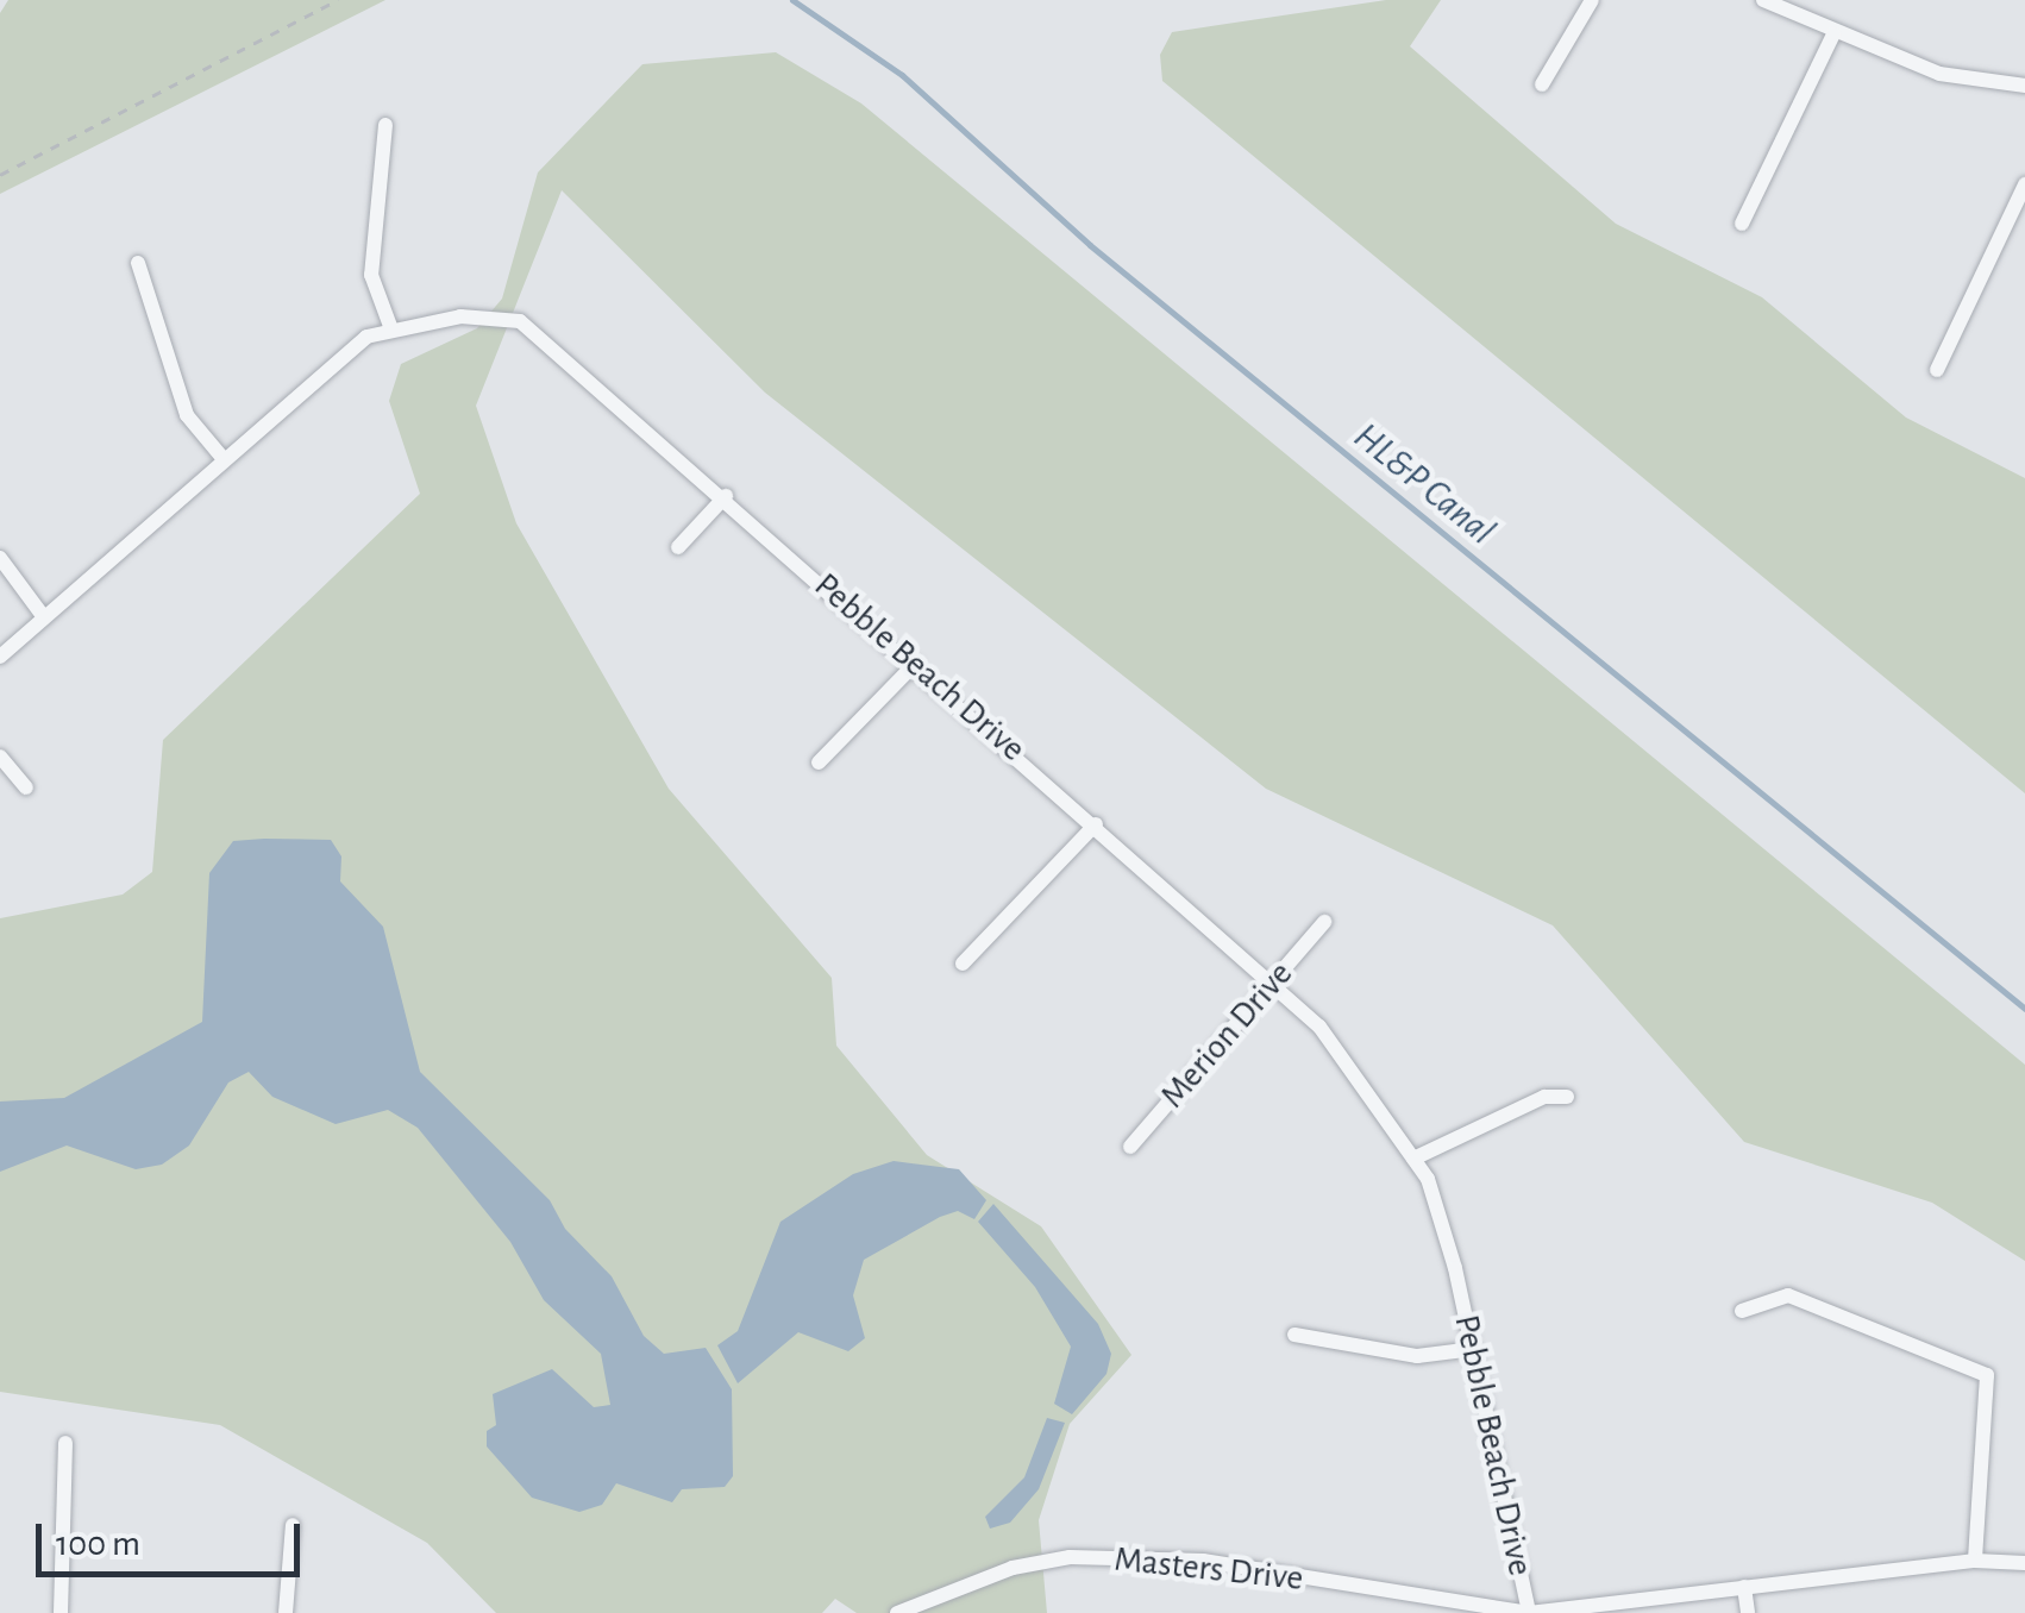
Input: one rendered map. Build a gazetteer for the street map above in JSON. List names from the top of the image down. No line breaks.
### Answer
{"streets":{"street":["Pebble Beach Drive","Merion Drive","Masters Drive"]},"crossings":[["Pebble Beach Drive","Merion Drive"],["Pebble Beach Drive","Masters Drive"]],"water":["HL&P Canal"],"scale_bar":"100 m"}
